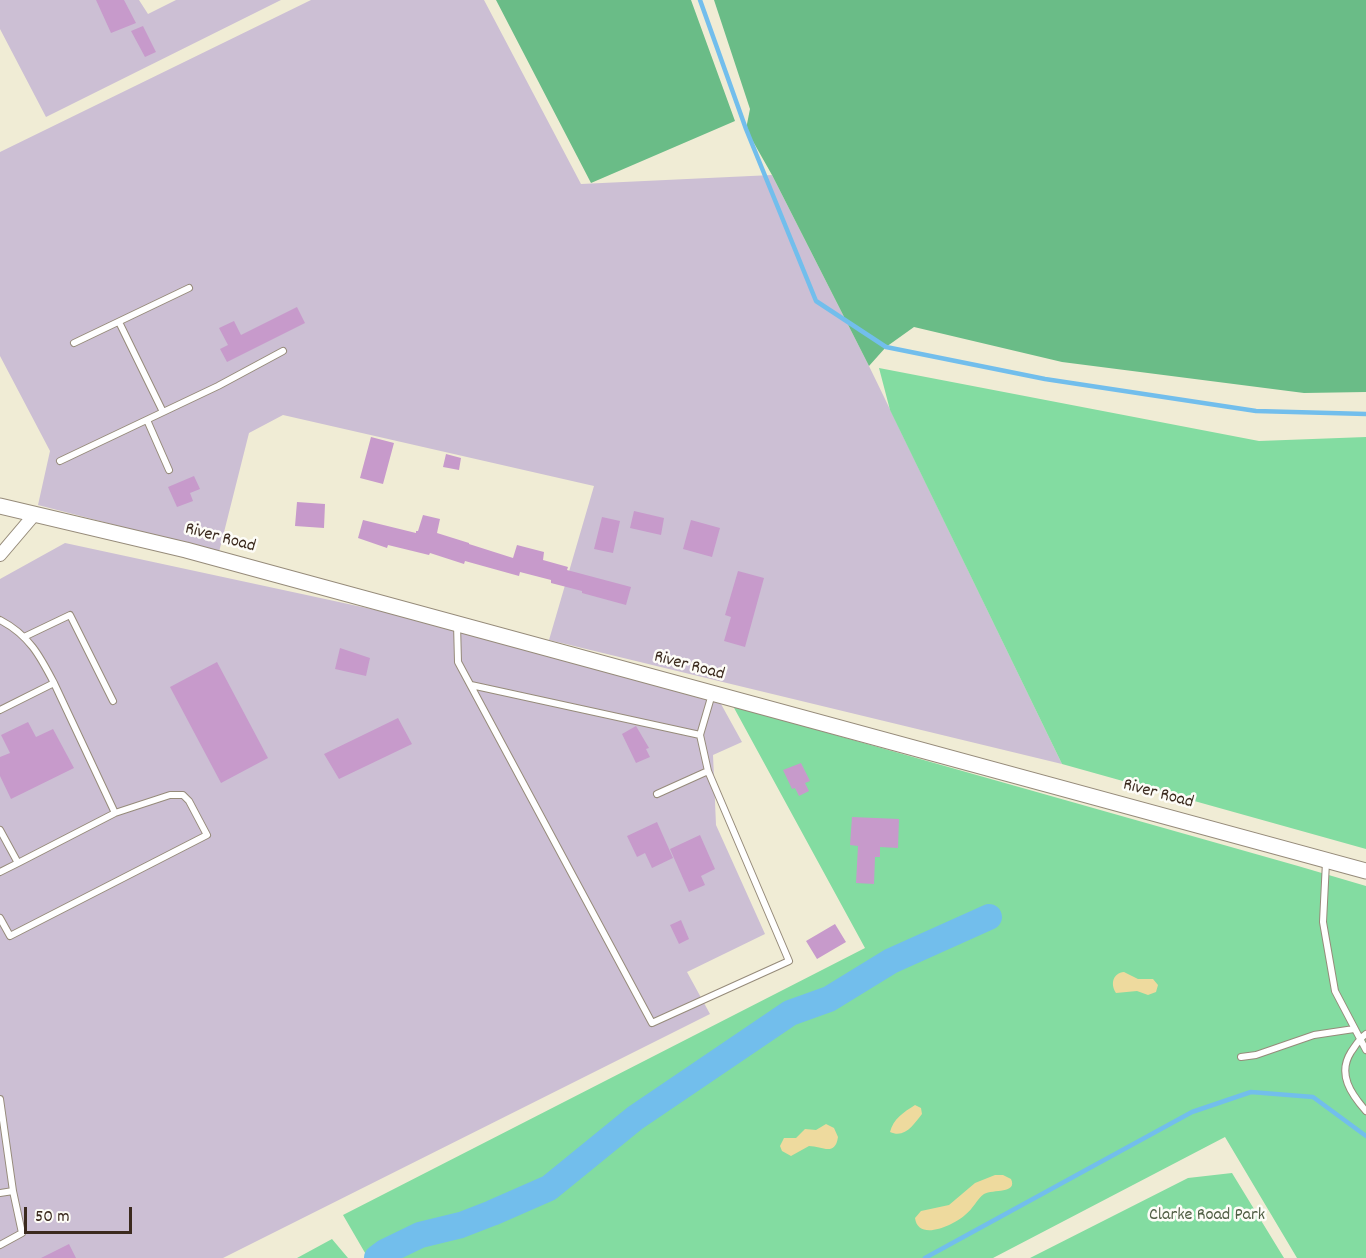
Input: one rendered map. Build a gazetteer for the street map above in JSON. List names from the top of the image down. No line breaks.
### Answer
{"streets":{"street":["River Road"]},"parks":["Clarke Road Park"],"scale_bar":"50 m"}
